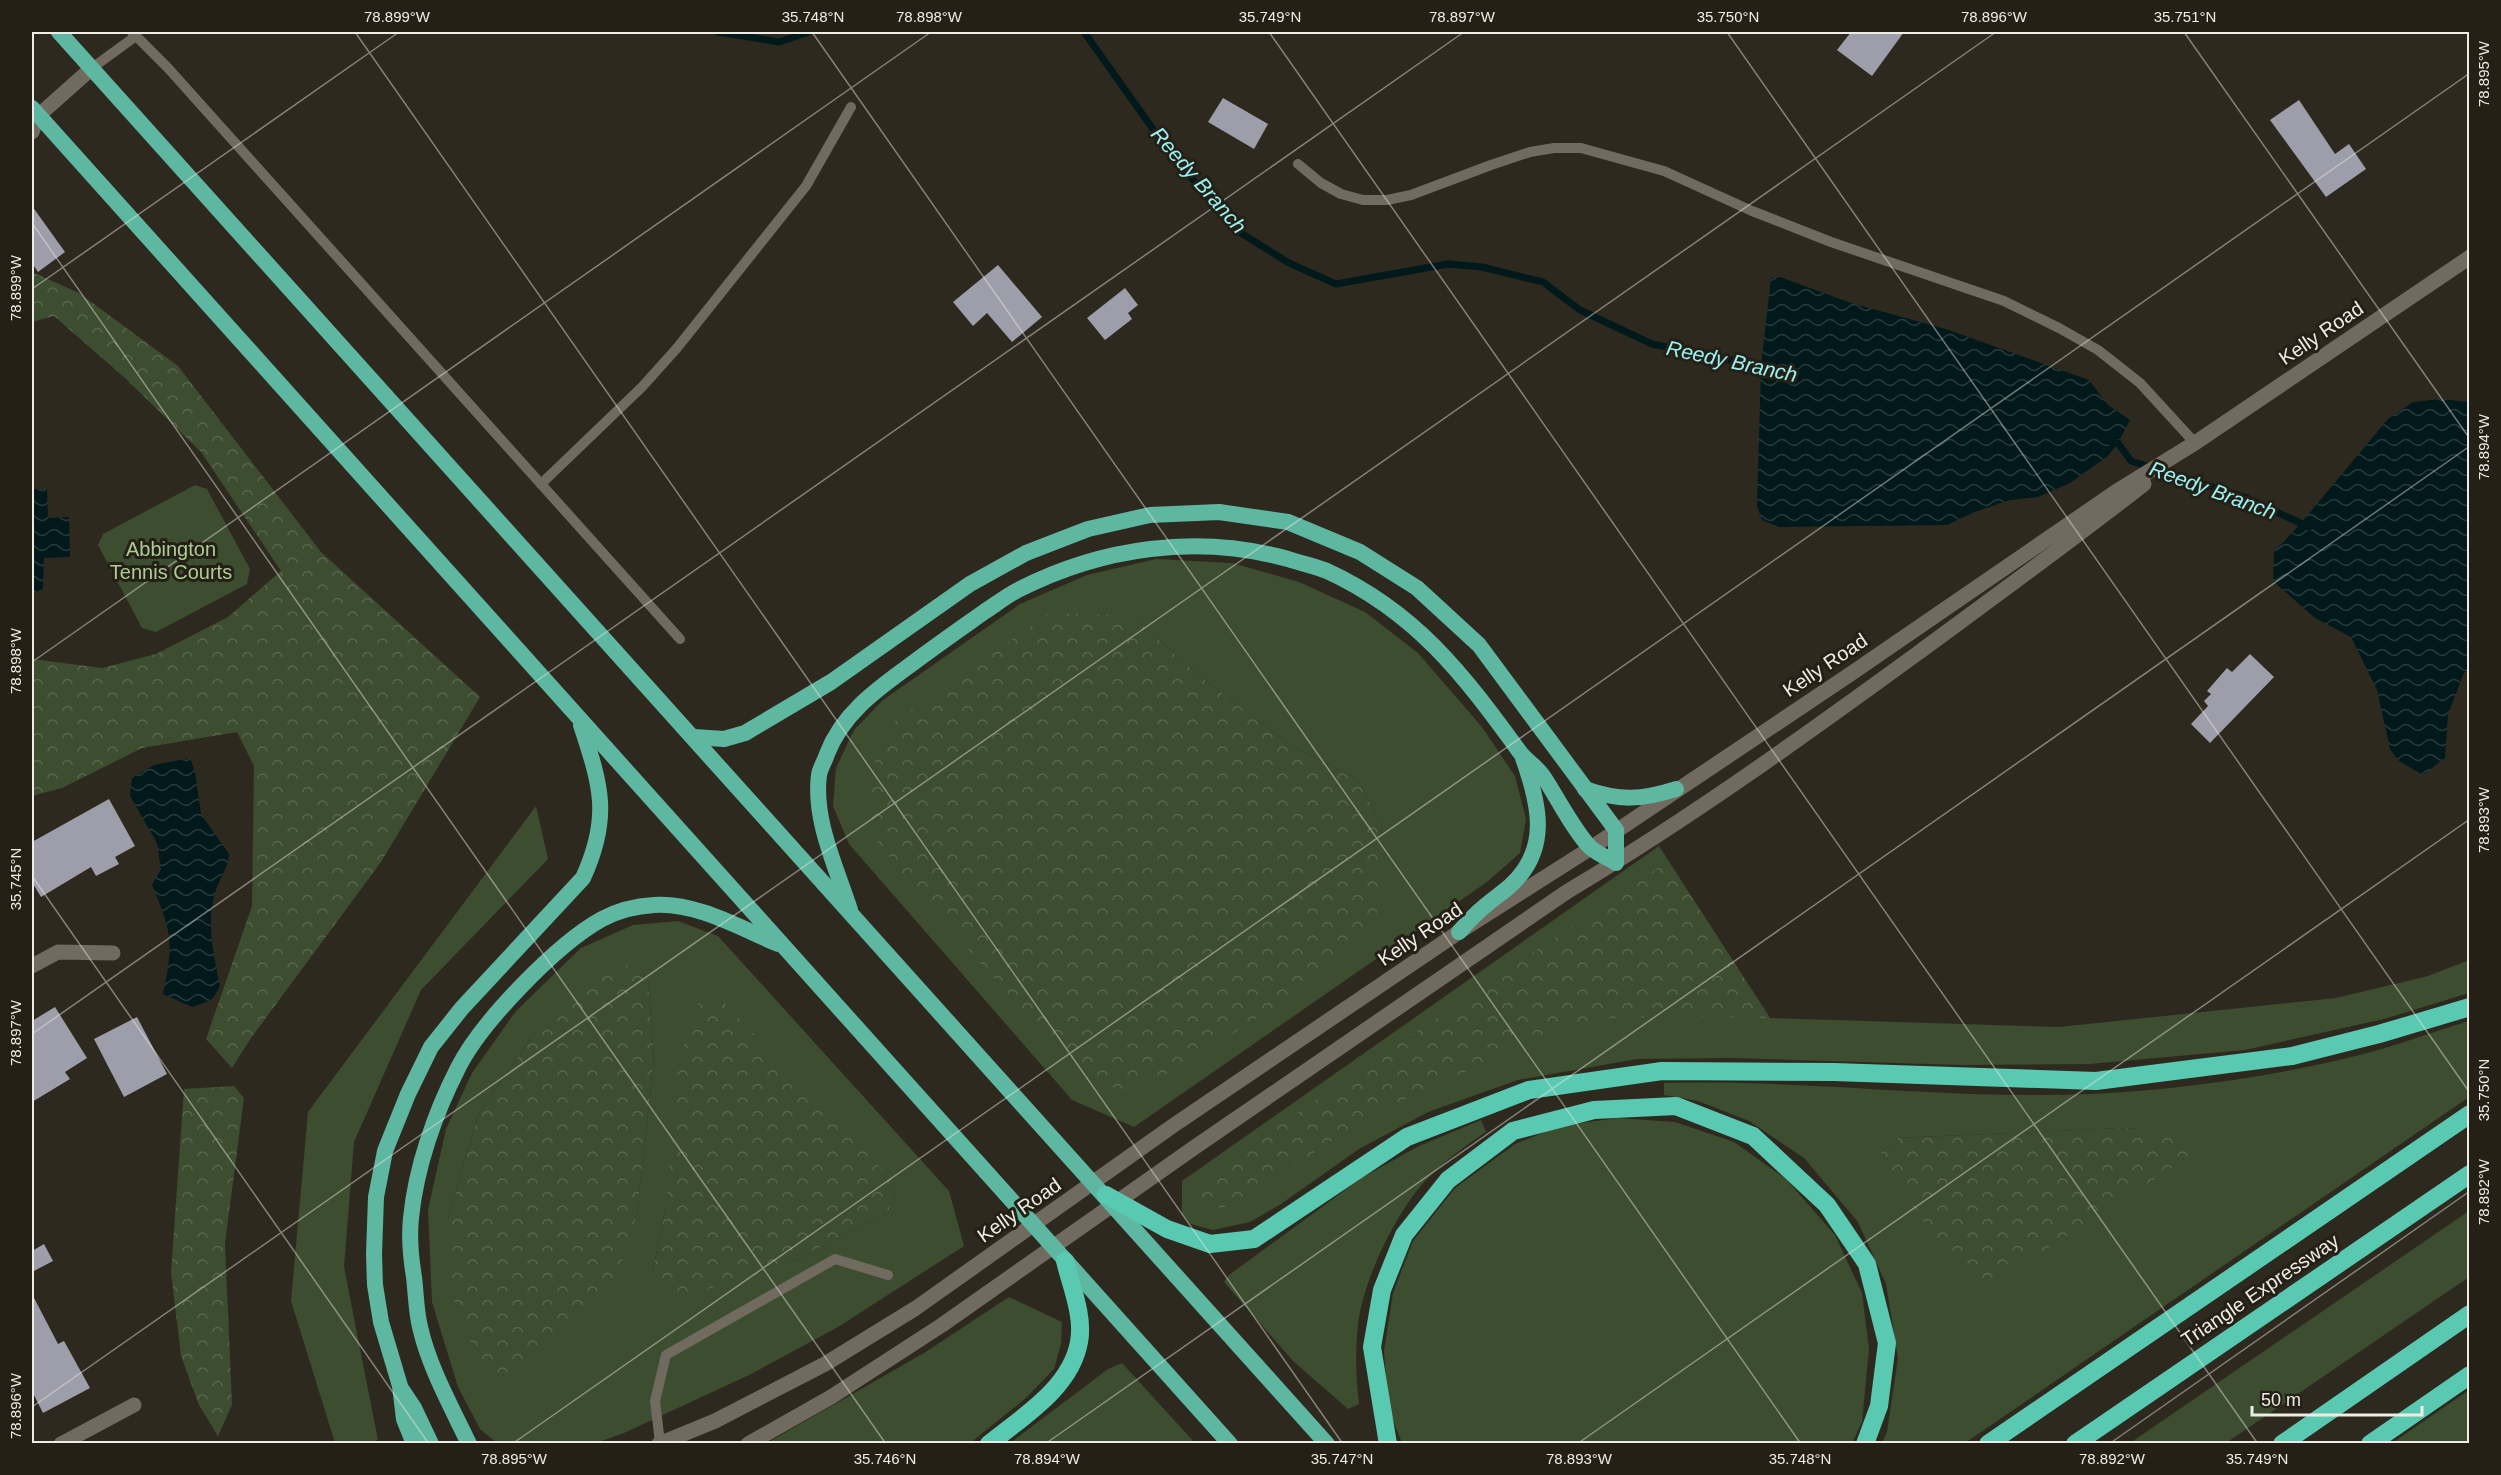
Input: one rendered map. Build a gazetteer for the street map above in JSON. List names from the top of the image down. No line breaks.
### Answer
{"streets":{"highway":["Triangle Expressway"],"main road":["Kelly Road"]},"water":["Reedy Branch"],"parks":["Abbington Tennis Courts"],"scale_bar":"50 m","coordinates":["78.899°W","35.748°N","78.898°W","35.749°N","78.897°W","35.750°N","78.896°W","35.751°N","78.895°W","78.894°W","78.893°W","35.745°N","78.892°W","35.746°N","35.747°N"]}
